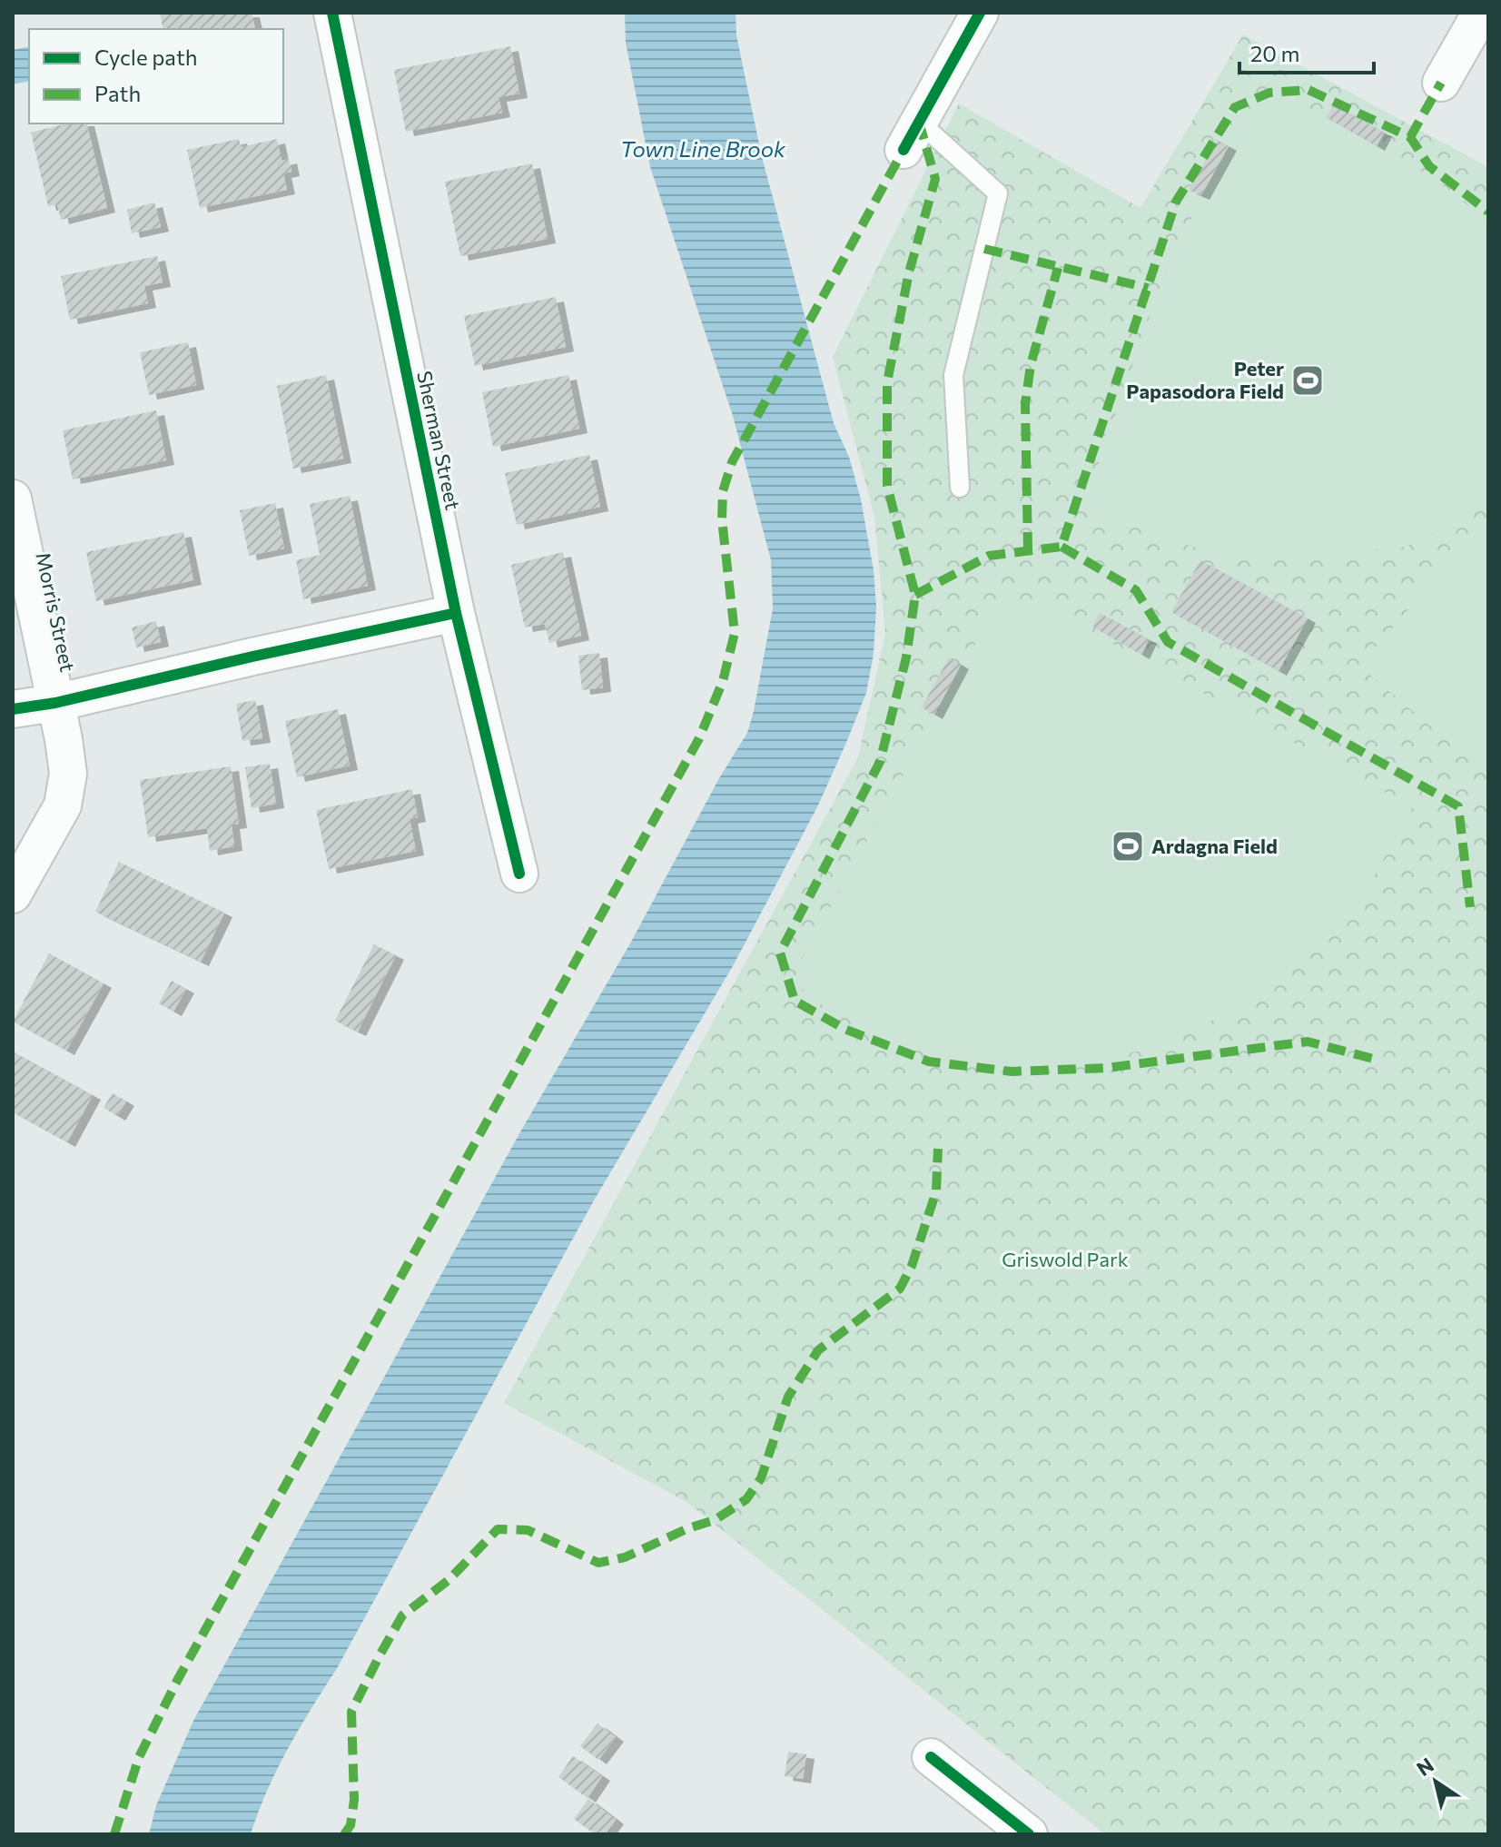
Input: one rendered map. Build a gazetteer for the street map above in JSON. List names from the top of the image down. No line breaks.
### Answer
{"streets":{"street":["Sherman Street","Morris Street"]},"water":["Town Line Brook"],"parks":["Griswold Park"],"places":{"sports":["Peter Papasodora Field","Ardagna Field"]},"legend":["Cycle path","Path"],"scale_bar":"20 m","north":"top left"}
